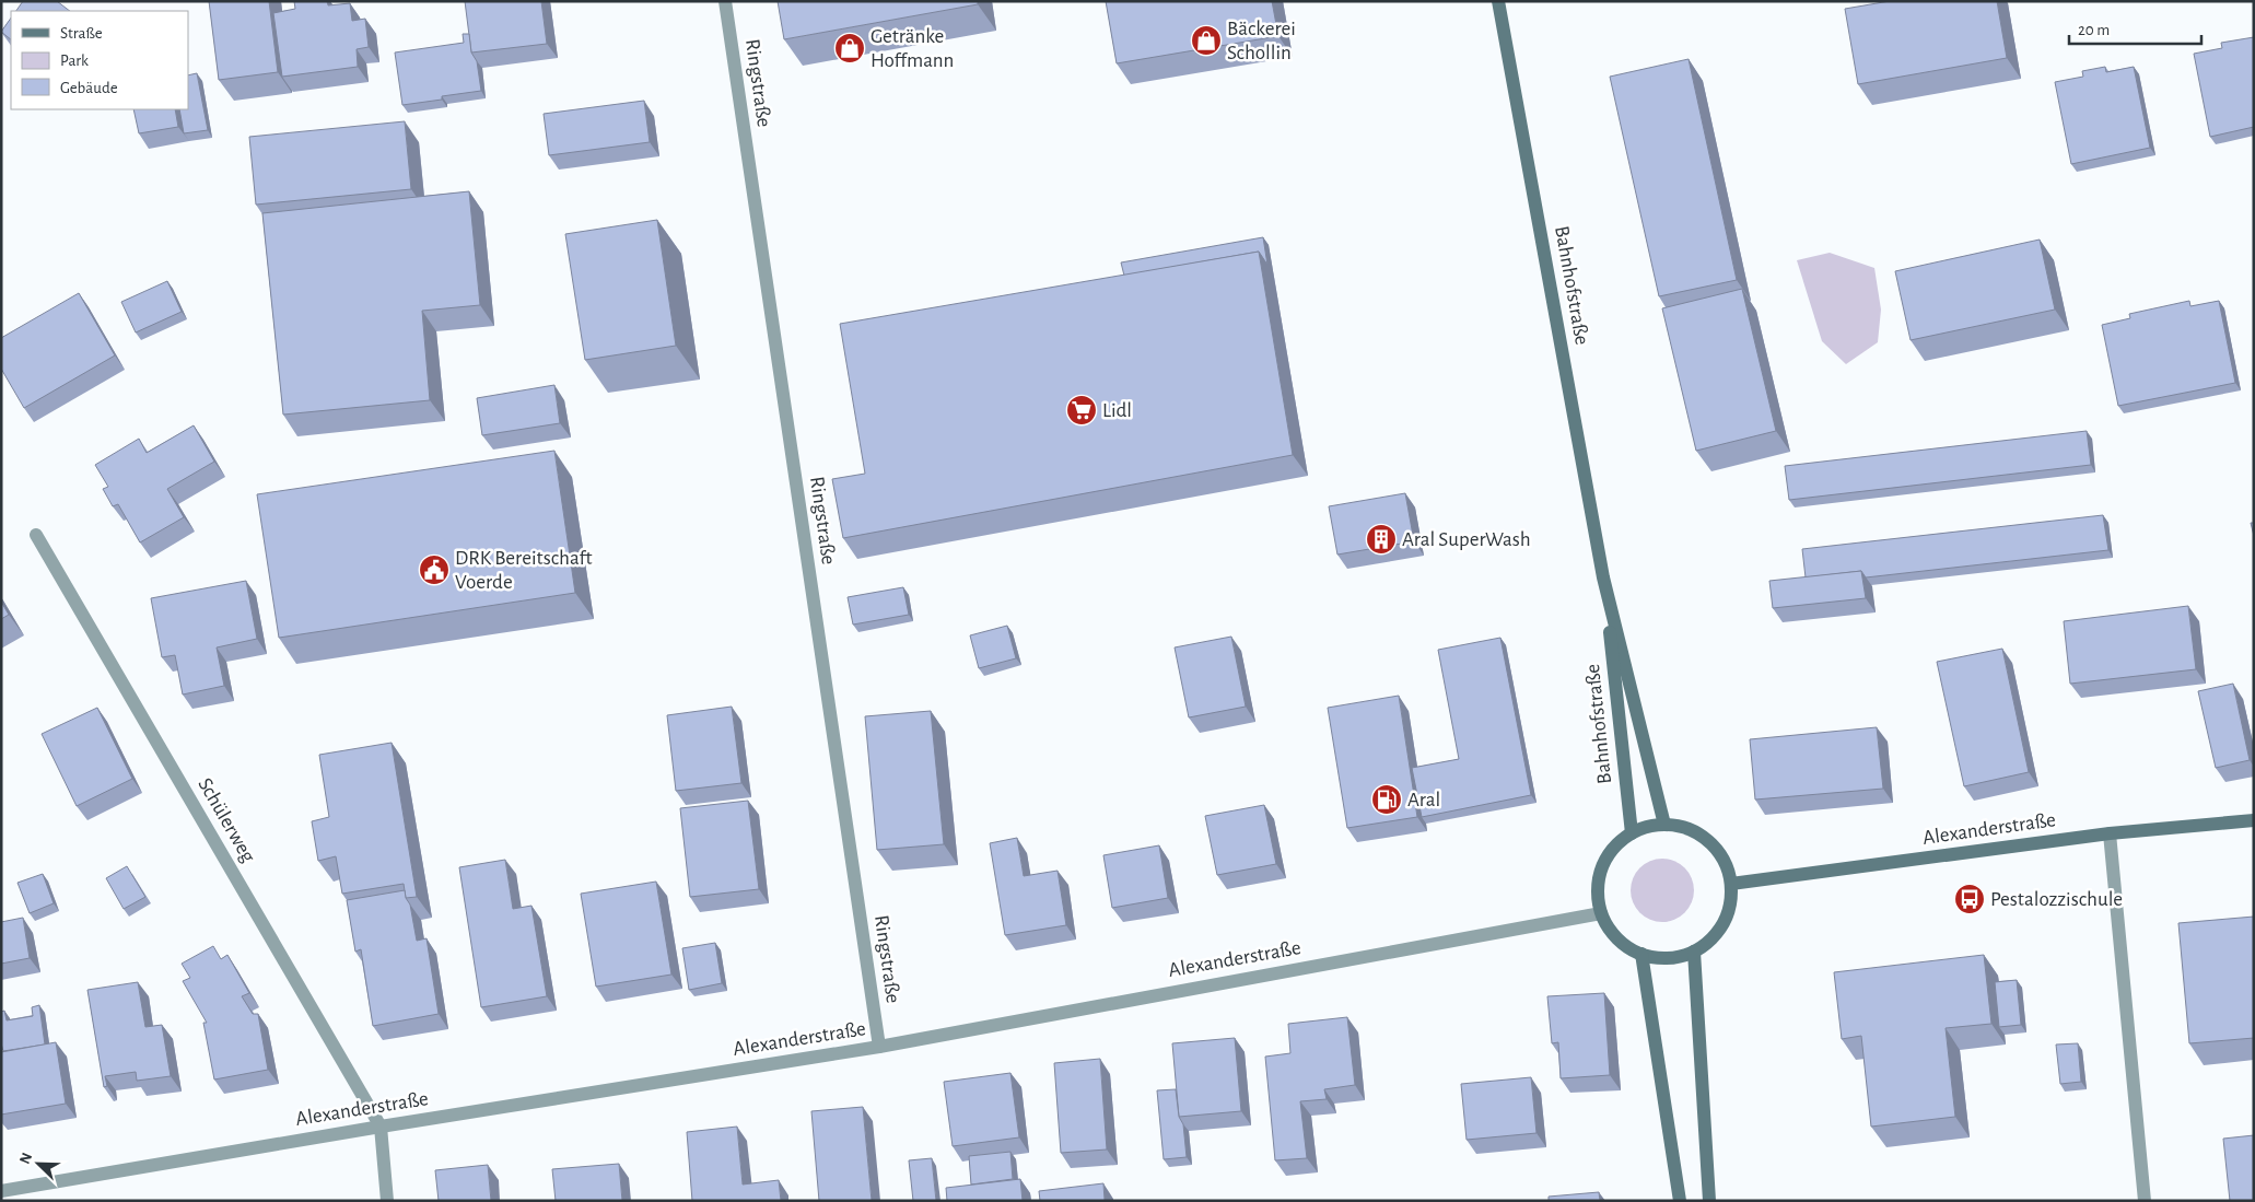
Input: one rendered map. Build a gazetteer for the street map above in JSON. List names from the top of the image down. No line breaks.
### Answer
{"streets":{"street":["Ringstraße","Bahnhofstraße","Schülerweg","Alexanderstraße"]},"crossings":[["Ringstraße","Alexanderstraße"],["Bahnhofstraße","Alexanderstraße"],["Schülerweg","Alexanderstraße"]],"places":{"shop":["Bäckerei Schollin","Getränke Hoffmann"],"supermarket":["Lidl"],"building":["Aral SuperWash"],"public building":["DRK Bereitschaft Voerde"],"fuel station":["Aral"],"bus stop":["Pestalozzischule"]},"legend":["Straße","Park","Gebäude"],"scale_bar":"20 m","north":"top left"}
